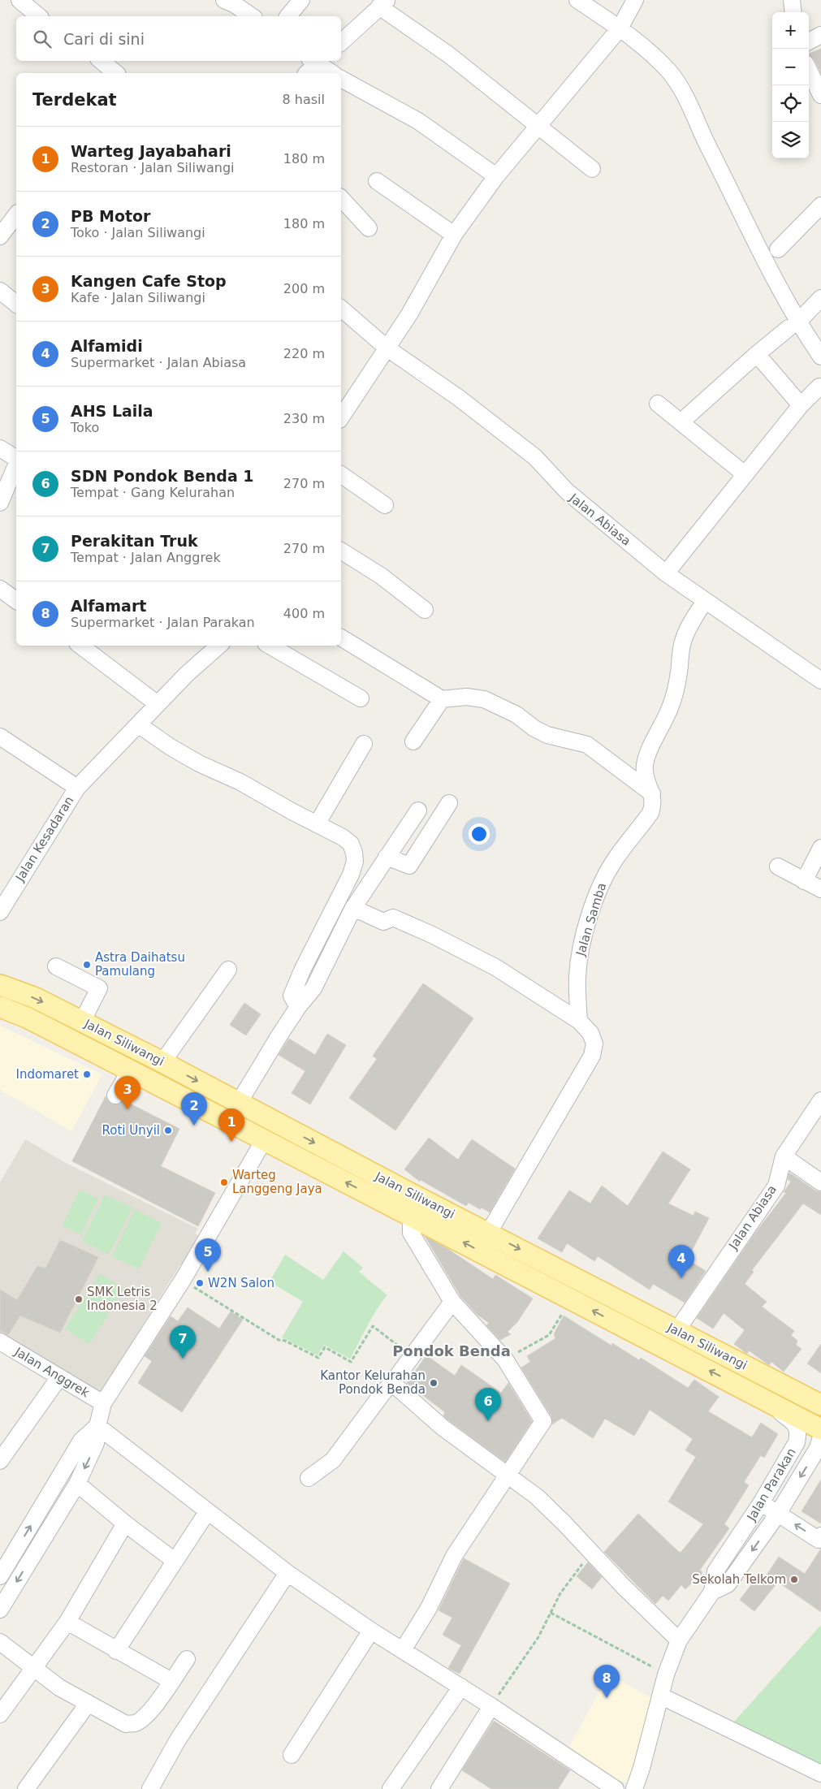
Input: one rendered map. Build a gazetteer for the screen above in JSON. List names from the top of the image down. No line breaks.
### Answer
{"streets":{"main road":["Jalan Siliwangi"],"street":["Jalan Abiasa","Jalan Kesadaran","Jalan Samba","Jalan Anggrek","Jalan Parakan"]},"crossings":[["Jalan Abiasa","Jalan Samba"],["Jalan Abiasa","Jalan Siliwangi"],["Jalan Siliwangi","Jalan Parakan"]],"districts":["Pondok Benda"],"places":["Astra Daihatsu Pamulang","Indomaret","Roti Unyil","Warteg Langgeng Jaya","W2N Salon","SMK Letris Indonesia 2","Kantor Kelurahan Pondok Benda","Sekolah Telkom"],"page":{"map_buttons":["+","−"],"search":"Cari di sini","heading":["Terdekat","8 hasil"],"list":[{"mark":"1","name":"Warteg Jayabahari","note":"Restoran · Jalan Siliwangi","value":"180 m"},{"mark":"2","name":"PB Motor","note":"Toko · Jalan Siliwangi","value":"180 m"},{"mark":"3","name":"Kangen Cafe Stop","note":"Kafe · Jalan Siliwangi","value":"200 m"},{"mark":"4","name":"Alfamidi","note":"Supermarket · Jalan Abiasa","value":"220 m"},{"mark":"5","name":"AHS Laila","note":"Toko","value":"230 m"},{"mark":"6","name":"SDN Pondok Benda 1","note":"Tempat · Gang Kelurahan","value":"270 m"},{"mark":"7","name":"Perakitan Truk","note":"Tempat · Jalan Anggrek","value":"270 m"},{"mark":"8","name":"Alfamart","note":"Supermarket · Jalan Parakan","value":"400 m"}],"pins":["3","2","1","5","4","7","6","8"]}}
